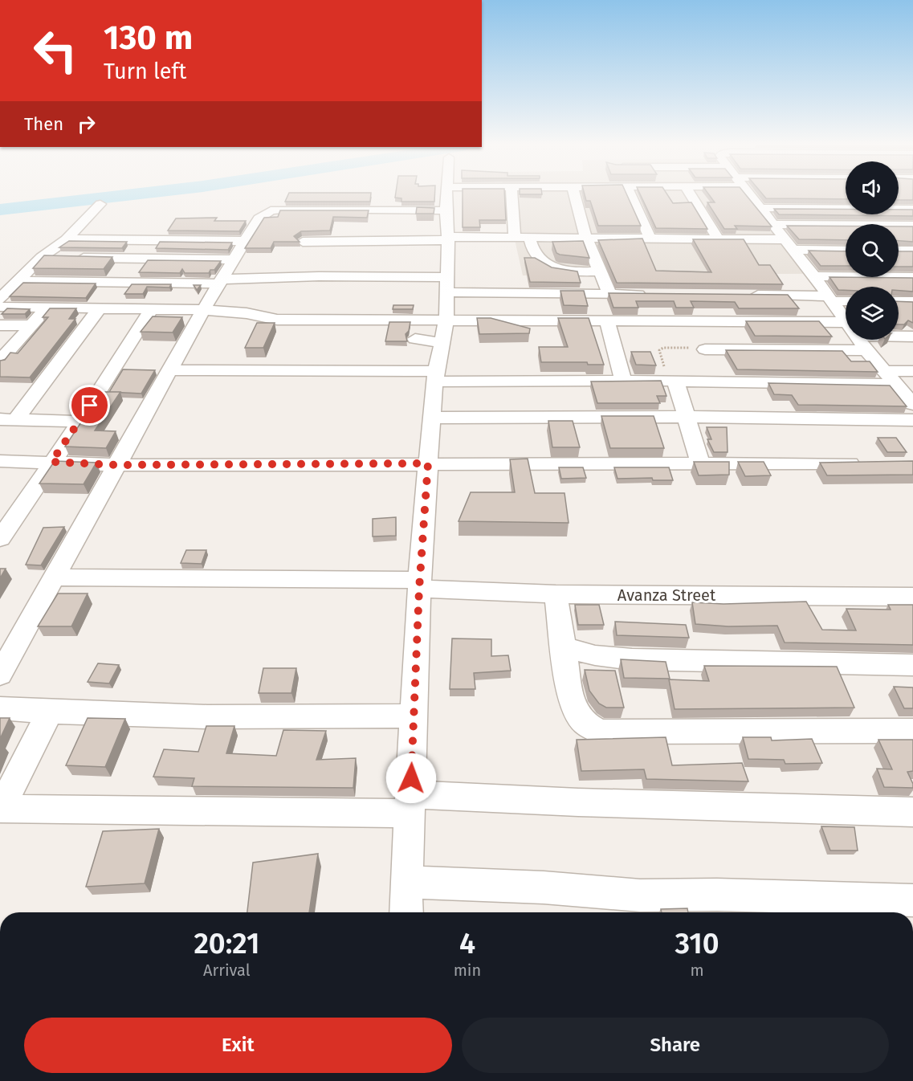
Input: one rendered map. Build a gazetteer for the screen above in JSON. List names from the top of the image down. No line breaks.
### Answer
{"streets":{"street":["Avanza Street"]},"page":{"turn":["130 m","Turn left"],"then":"Then","eta":["20:21","Arrival","4","min","310","m"],"buttons":["Exit","Share"]}}
